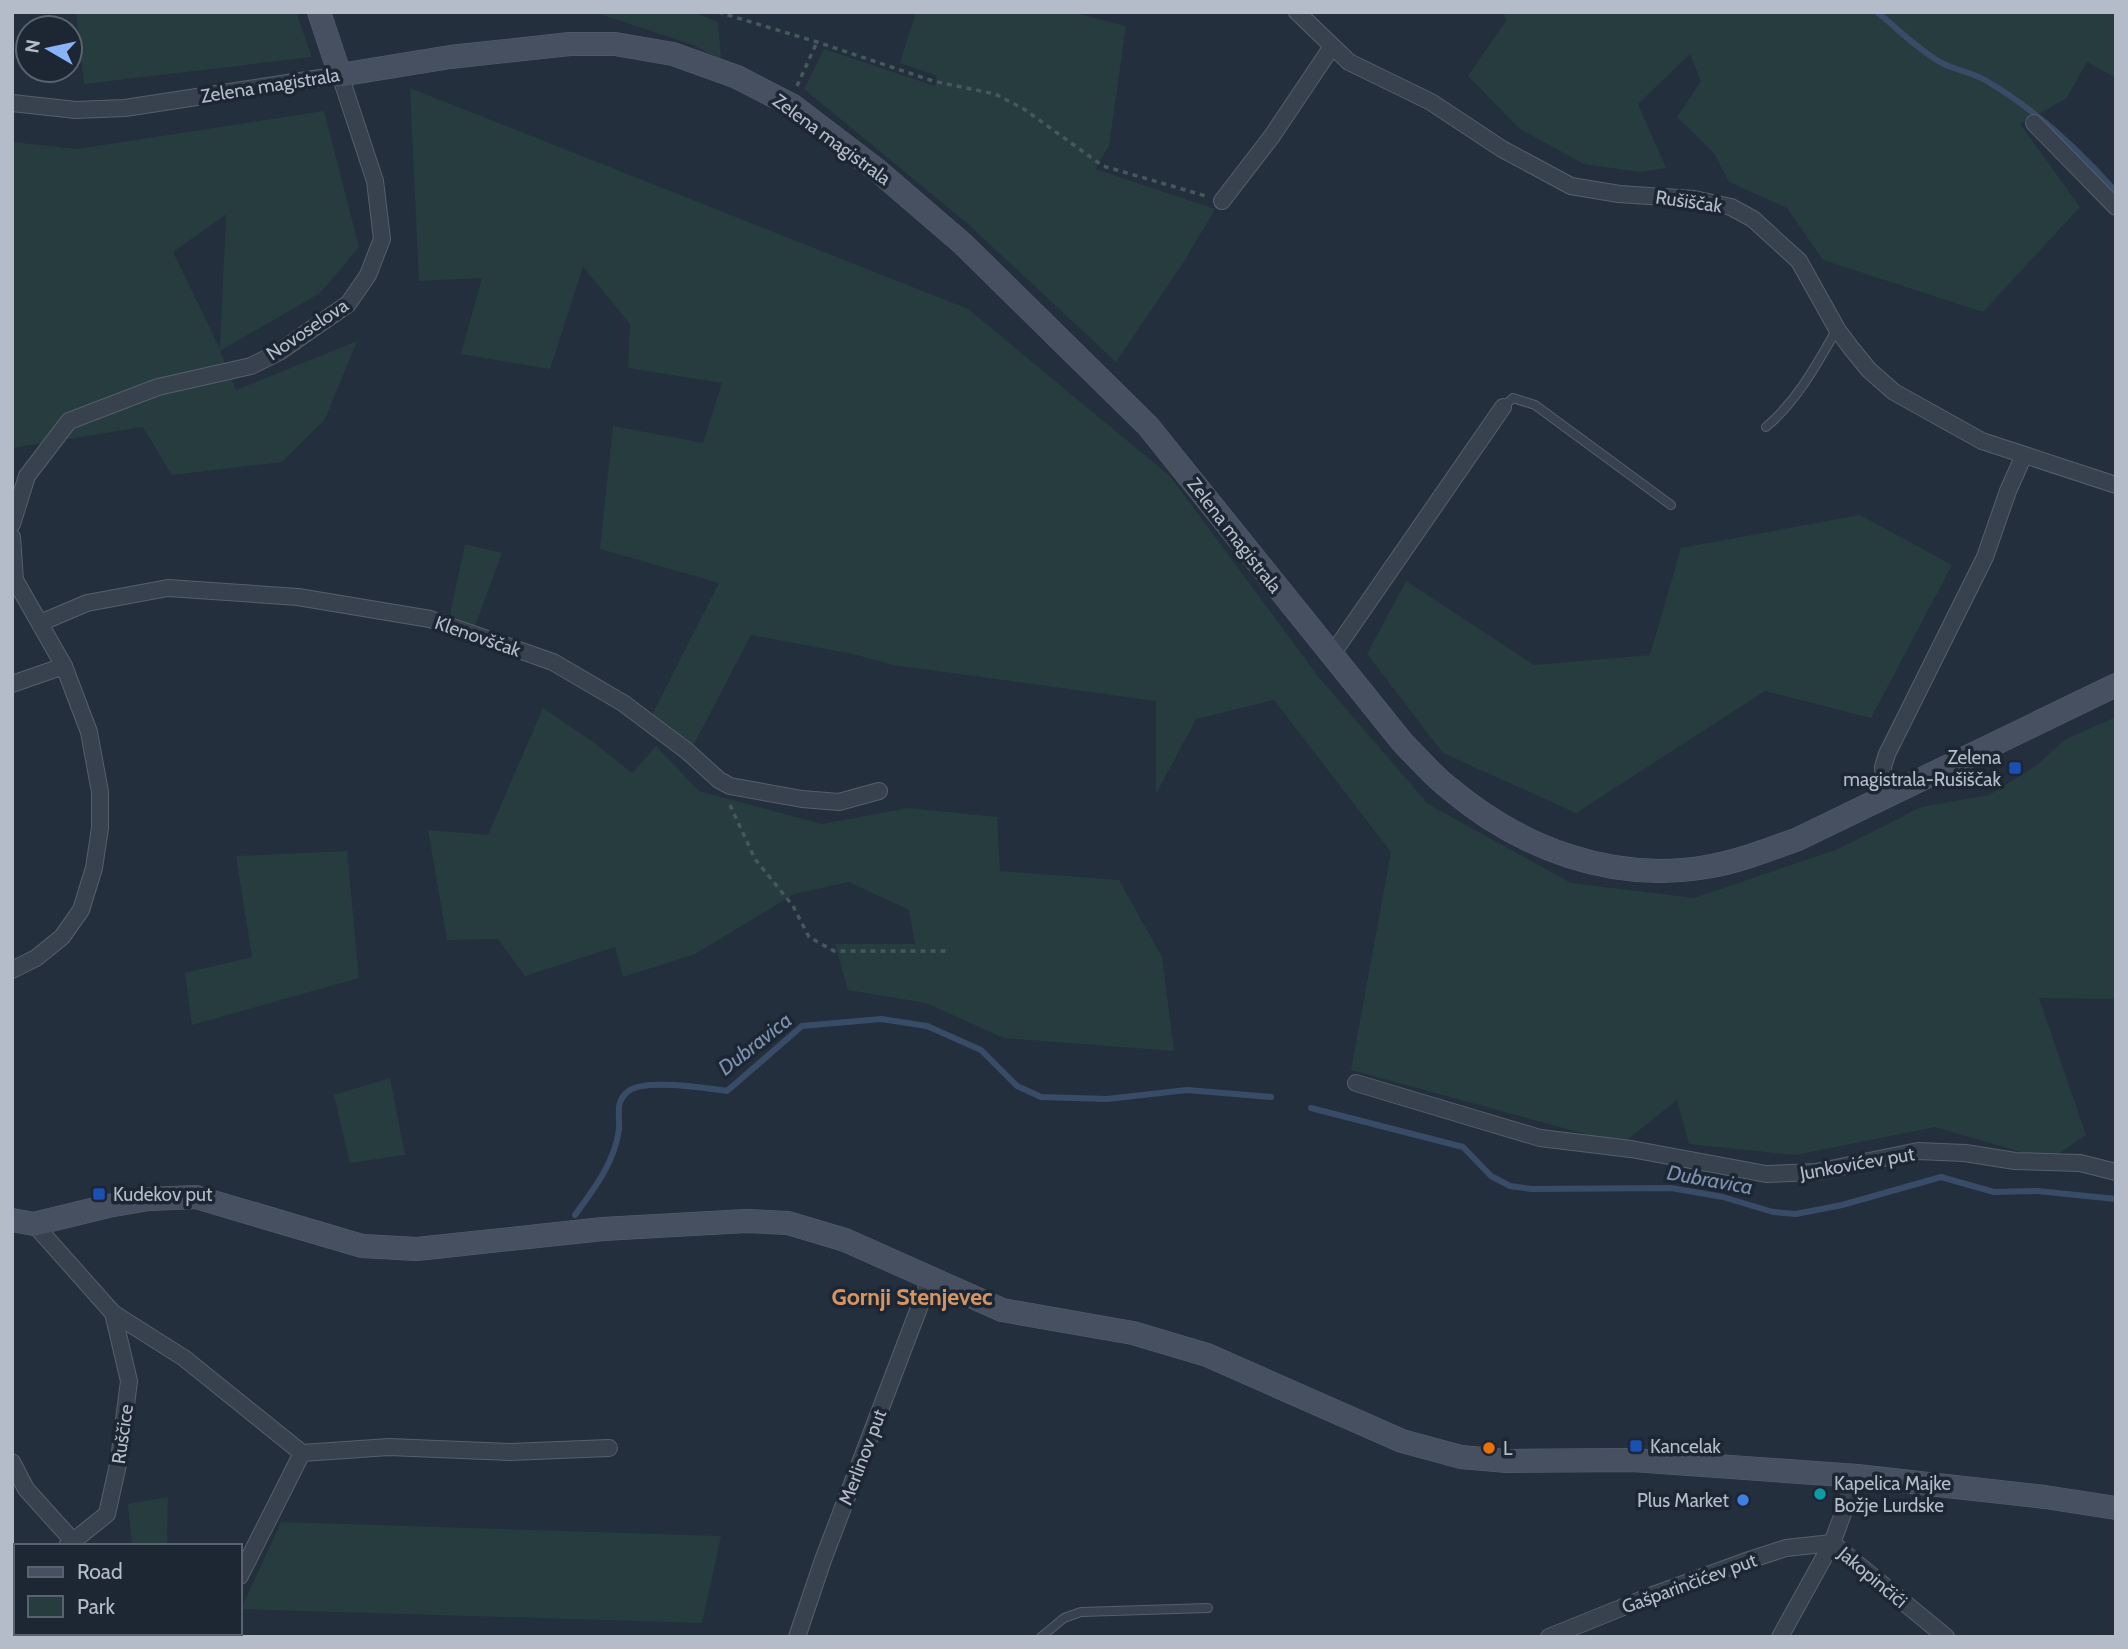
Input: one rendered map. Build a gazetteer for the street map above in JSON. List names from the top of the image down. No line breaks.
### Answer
{"streets":{"street":["Zelena magistrala","Rušiščak","Novoselova","Klenovščak","Junkovićev put","Ruščice","Merlinov put","Jakopinčići","Gašparinčićev put"]},"crossings":[["Zelena magistrala","Novoselova"],["Jakopinčići","Gašparinčićev put"]],"districts":["Gornji Stenjevec"],"water":["Dubravica"],"places":{"transit":["Zelena magistrala-Rušiščak","Kudekov put","Kancelak"],"other":["L","Kapelica Majke Božje Lurdske","Plus Market"]},"legend":["Road","Park"],"north":"left"}
